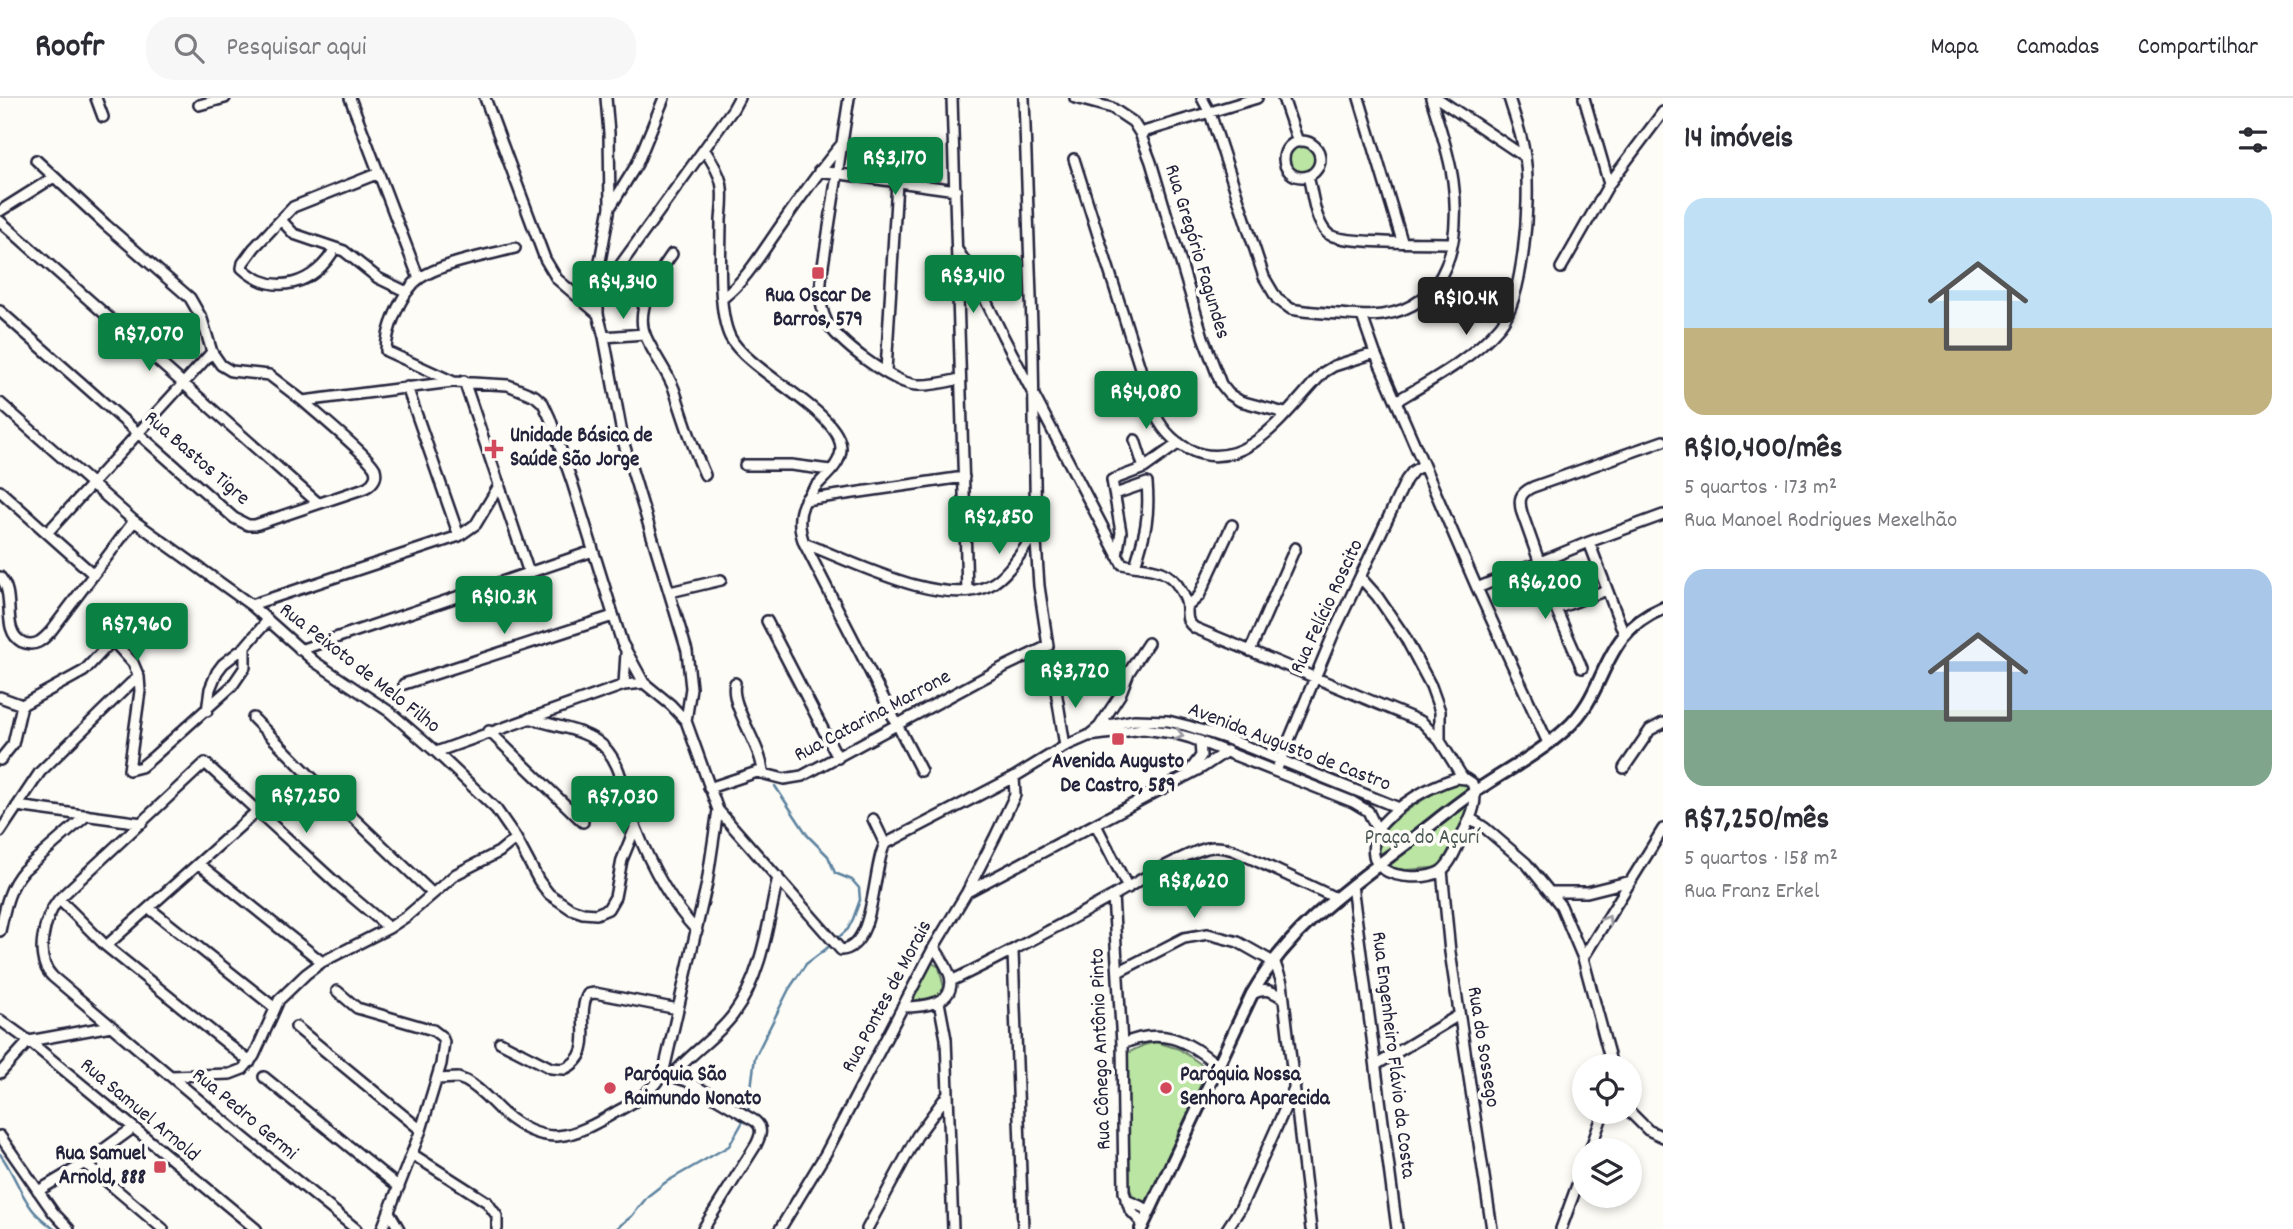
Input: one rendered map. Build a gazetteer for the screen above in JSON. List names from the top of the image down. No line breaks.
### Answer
{"streets":{"street":["Rua Gregório Fagundes","Rua Bastos Tigre","Rua Felício Roscito","Rua Peixoto de Melo Filho","Rua Catarina Marrone","Avenida Augusto de Castro","Rua Pontes de Morais","Rua do Sossego","Rua Cônego Antônio Pinto","Rua Engenheiro Flávio da Costa","Rua Samuel Arnold","Rua Pedro Germi"]},"crossings":[["Rua Felício Roscito","Avenida Augusto de Castro"],["Avenida Augusto de Castro","Rua Pontes de Morais"]],"parks":["Praça do Açurí"],"places":{"transit":["Rua Oscar De Barros, 579","Avenida Augusto De Castro, 589","Rua Samuel Arnold, 888"],"health":["Unidade Básica de Saúde São Jorge"],"other":["Paróquia São Raimundo Nonato","Paróquia Nossa Senhora Aparecida"]},"page":{"header":"Roofr","search":"Pesquisar aqui","nav":["Mapa","Camadas","Compartilhar"],"heading":"14 imóveis","price":["R$3,170","R$3,410","R$4,340","R$10.4K","R$7,070","R$4,080","R$2,850","R$6,200","R$10.3K","R$7,960","R$3,720","R$7,250","R$7,030","R$8,620"],"list":[{"name":"R$10,400/mês","note":"5 quartos · 173 m² · Rua Manoel Rodrigues Mexelhão"},{"name":"R$7,250/mês","note":"5 quartos · 158 m² · Rua Franz Erkel"}]}}
